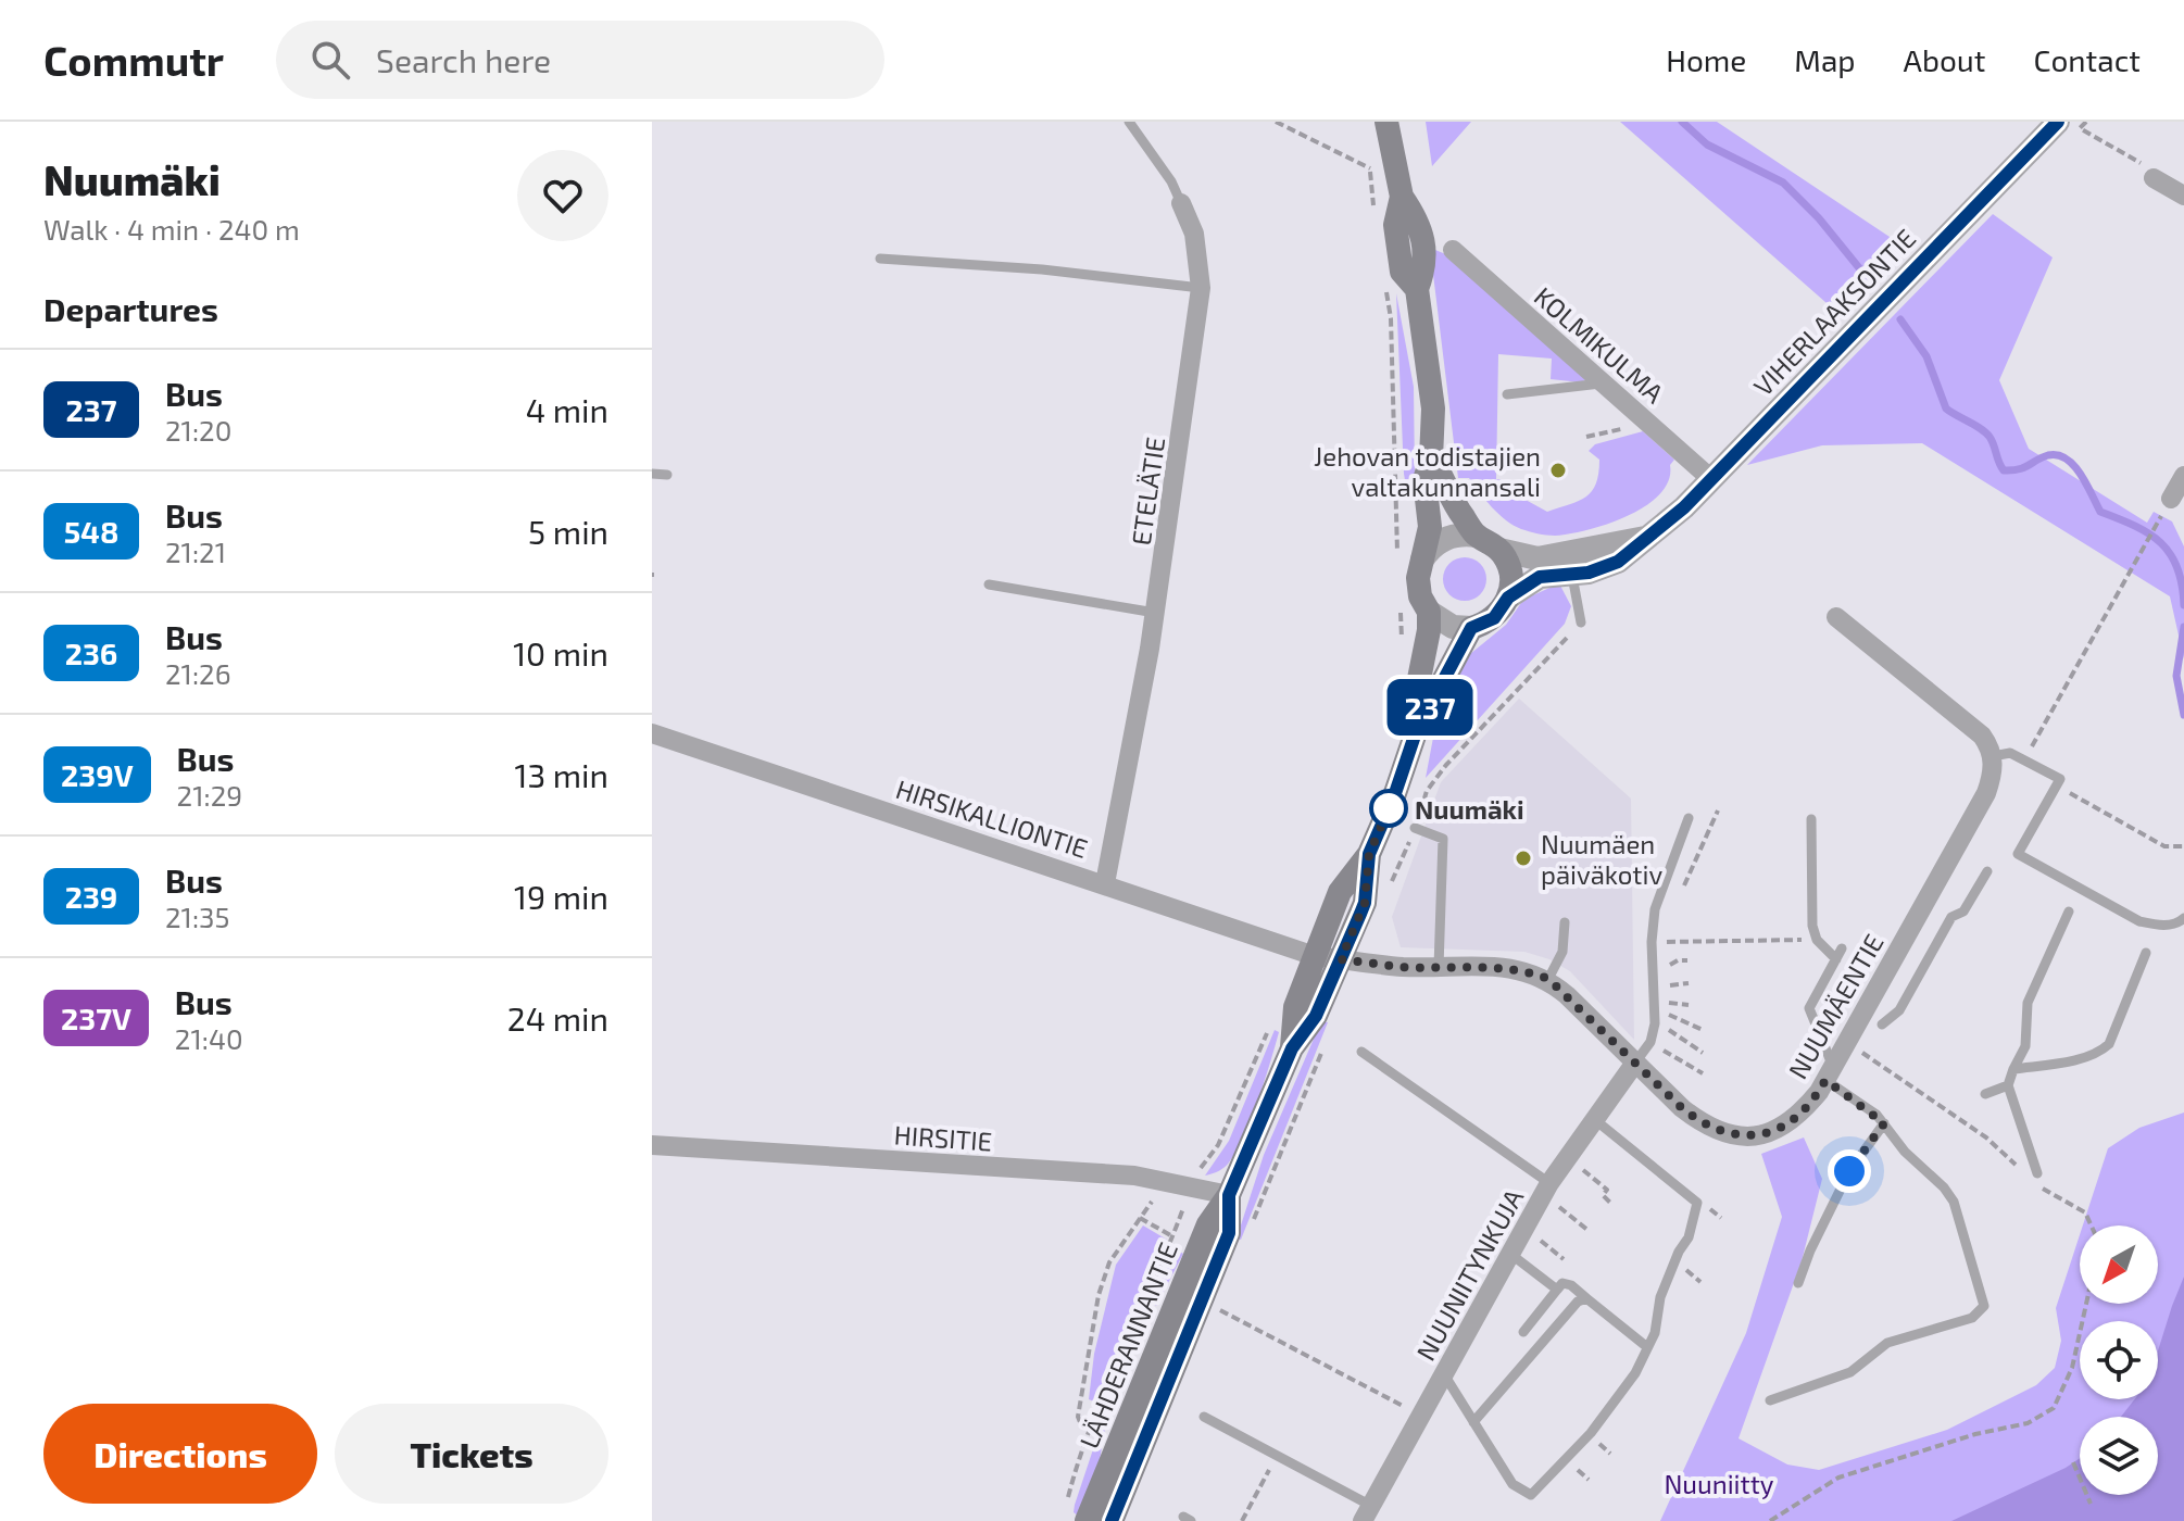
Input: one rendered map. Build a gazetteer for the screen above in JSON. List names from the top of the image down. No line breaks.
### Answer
{"streets":{"main road":["LÄHDERANNANTIE"],"street":["VIHERLAAKSONTIE","KOLMIKULMA","ETELÄTIE","HIRSIKALLIONTIE","NUUMÄENTIE","HIRSITIE","NUUNIITYNKUJA"]},"crossings":[["VIHERLAAKSONTIE","KOLMIKULMA"],["VIHERLAAKSONTIE","LÄHDERANNANTIE"],["ETELÄTIE","HIRSIKALLIONTIE"],["HIRSIKALLIONTIE","NUUMÄENTIE"],["HIRSIKALLIONTIE","LÄHDERANNANTIE"],["NUUMÄENTIE","NUUNIITYNKUJA"],["NUUMÄENTIE","LÄHDERANNANTIE"],["HIRSITIE","LÄHDERANNANTIE"]],"parks":["Nuuniitty"],"places":["Jehovan todistajien valtakunnansali","Nuumäki","Nuumäen päiväkotiv"],"lines":["bus line 237"],"north":"bottom left","page":{"header":"Commutr","search":"Search here","nav":["Home","Map","About","Contact"],"heading":[["Nuumäki","Walk · 4 min · 240 m"],"Departures"],"on_map":"237","list":[{"mark":"237","name":"Bus","note":"21:20","value":"4 min"},{"mark":"548","name":"Bus","note":"21:21","value":"5 min"},{"mark":"236","name":"Bus","note":"21:26","value":"10 min"},{"mark":"239V","name":"Bus","note":"21:29","value":"13 min"},{"mark":"239","name":"Bus","note":"21:35","value":"19 min"},{"mark":"237V","name":"Bus","note":"21:40","value":"24 min"}],"buttons":["Directions","Tickets"]}}
